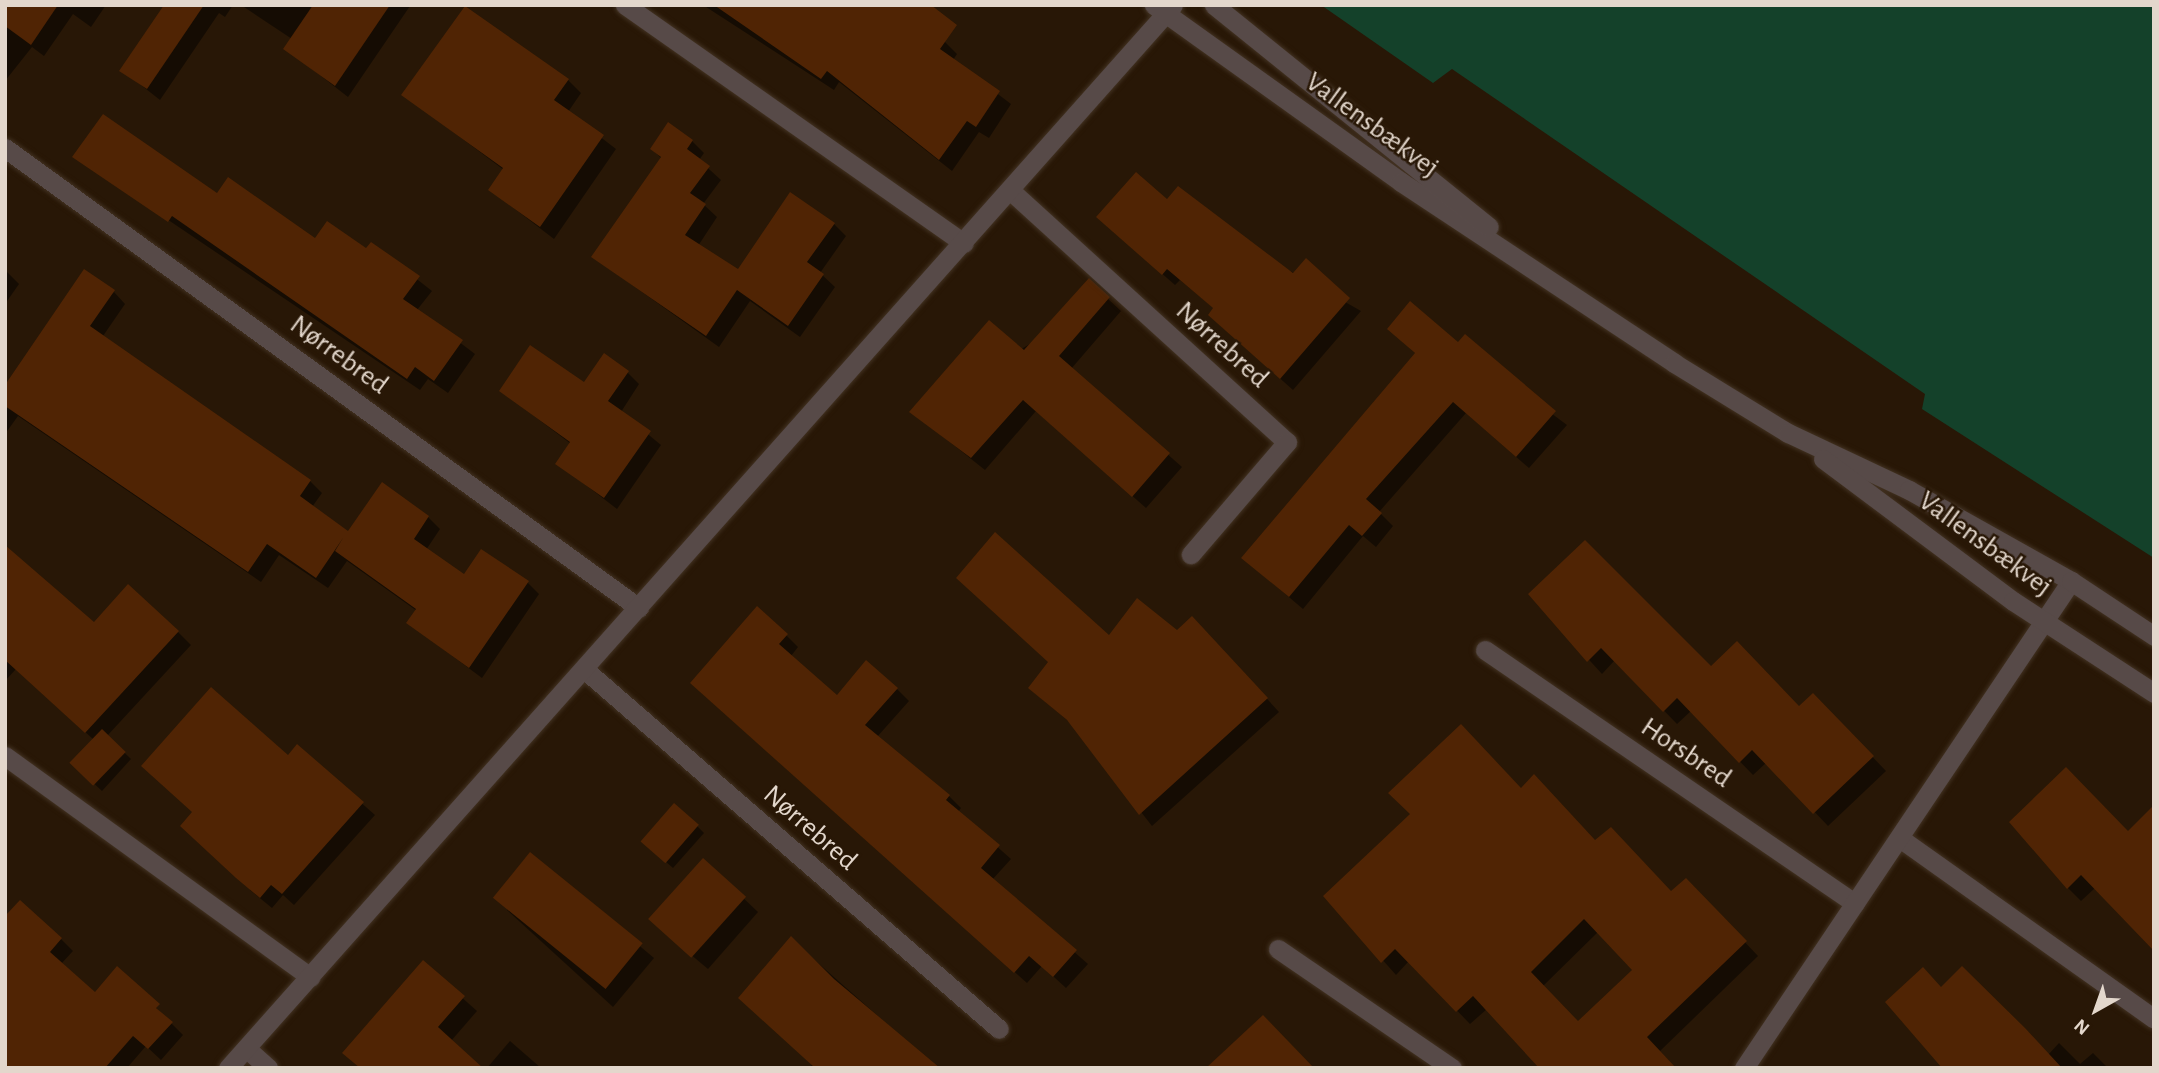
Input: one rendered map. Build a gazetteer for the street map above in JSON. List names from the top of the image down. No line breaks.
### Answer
{"streets":{"street":["Vallensbækvej","Nørrebred","Horsbred"]},"north":"bottom left"}
